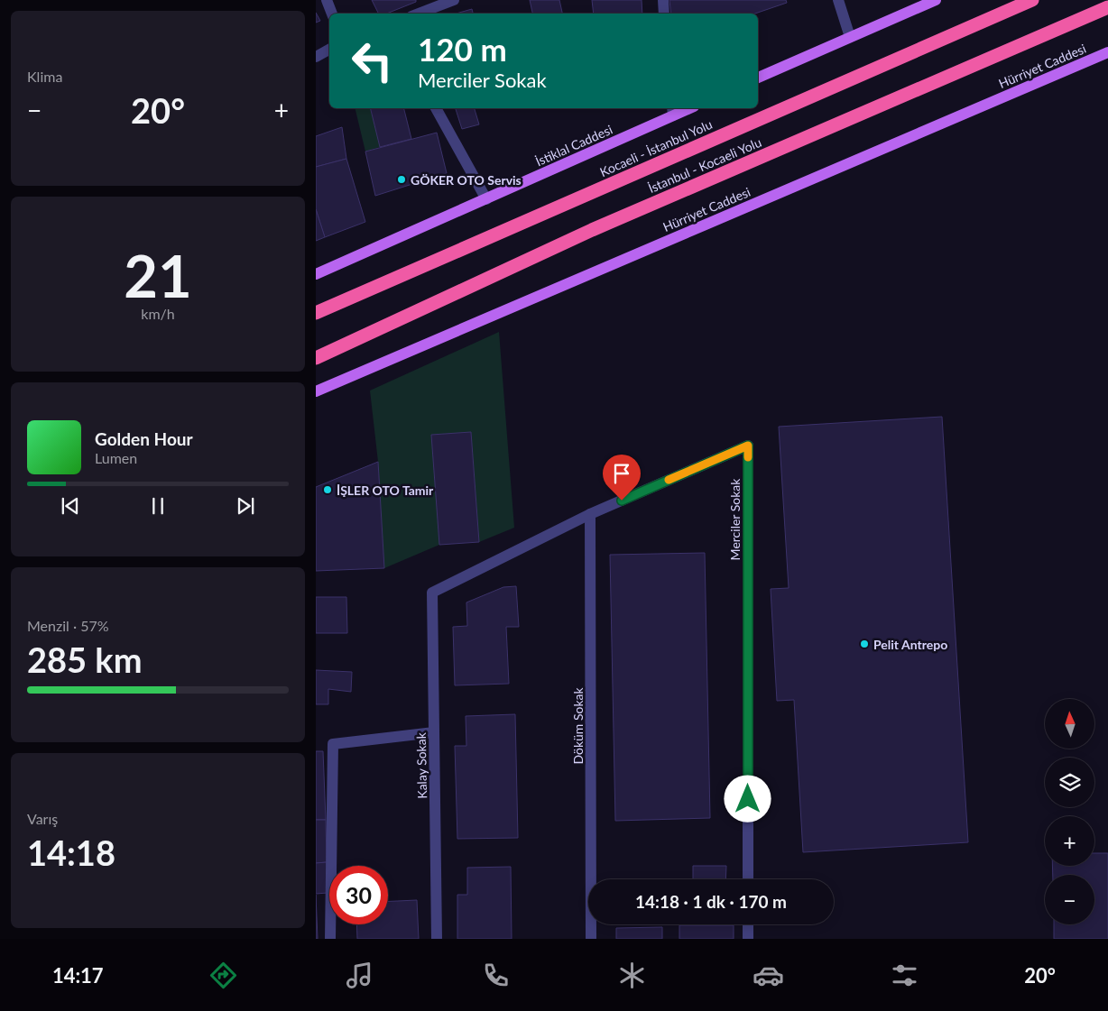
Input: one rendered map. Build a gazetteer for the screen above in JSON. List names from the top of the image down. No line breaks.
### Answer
{"streets":{"highway":["Kocaeli - İstanbul Yolu","İstanbul - Kocaeli Yolu"],"main road":["Hürriyet Caddesi","İstiklal Caddesi"],"street":["Merciler Sokak","Döküm Sokak","Kalay Sokak"]},"crossings":[["Merciler Sokak","Döküm Sokak"],["Merciler Sokak","Kalay Sokak"]],"places":["GÖKER OTO Servis","İŞLER OTO Tamir","Pelit Antrepo"],"north":"top","page":{"tile":["Klima",["21","km/h"],["Menzil · 57%","285 km"],["Varış","14:18"]],"turn":["120 m","Merciler Sokak"],"heat":["−","20°","+"],"song":["Golden Hour","Lumen"],"map_buttons":["+","−"],"limit":"30","trip":"14:18 · 1 dk · 170 m","tabs":["14:17","20°"]}}
